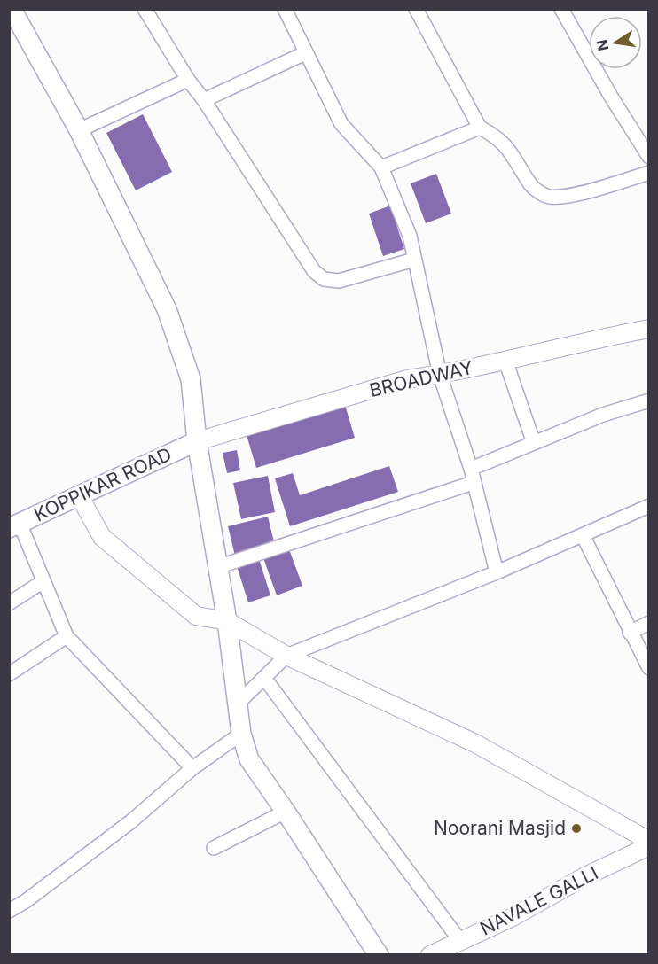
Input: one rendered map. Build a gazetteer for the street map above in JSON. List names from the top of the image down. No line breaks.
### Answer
{"streets":{"main road":["KOPPIKAR ROAD"],"street":["BROADWAY","NAVALE GALLI"]},"crossings":[["BROADWAY","KOPPIKAR ROAD"]],"places":["Noorani Masjid"],"north":"left"}
